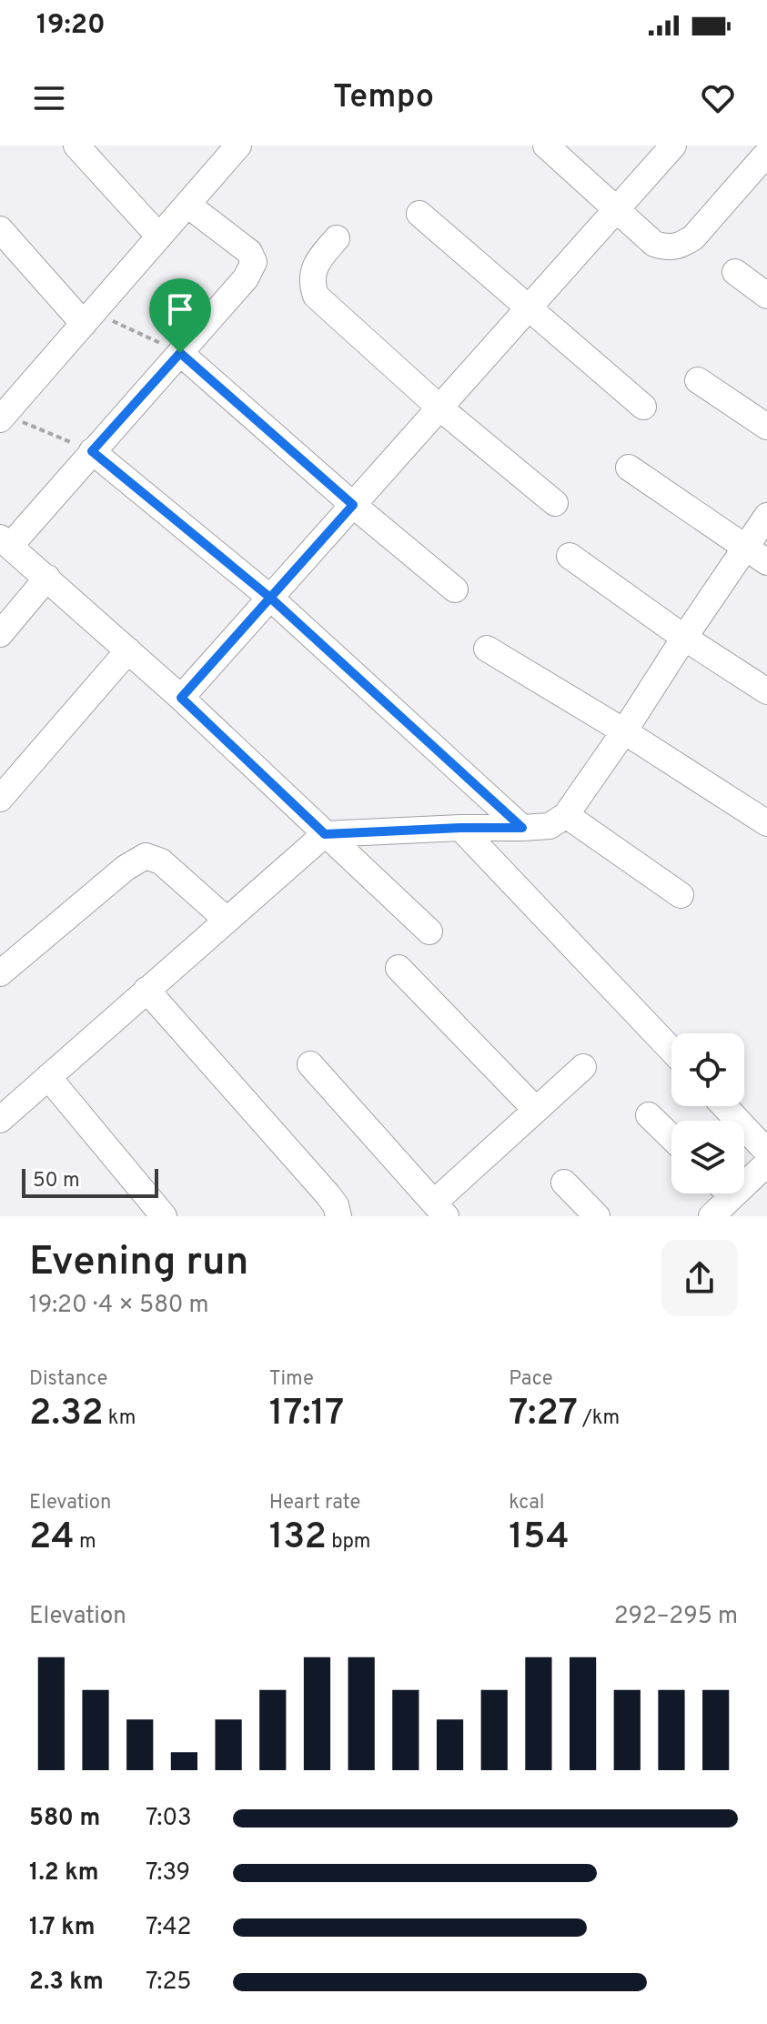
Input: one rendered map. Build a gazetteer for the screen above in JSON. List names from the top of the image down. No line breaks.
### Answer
{"scale_bar":"50 m","page":{"status":"19:20","header":"Tempo","scale":"50 m","heading":["Evening run","19:20 · 4 × 580 m"],"stats":[["Distance","2.32 km"],["Time","17:17"],["Pace","7:27 /km"],["Elevation","24 m"],["Heart rate","132 bpm"],["kcal","154"]],"chart":["Elevation","292–295 m"],"list":[{"name":"580 m","note":"7:03"},{"name":"1.2 km","note":"7:39"},{"name":"1.7 km","note":"7:42"},{"name":"2.3 km","note":"7:25"}]}}
